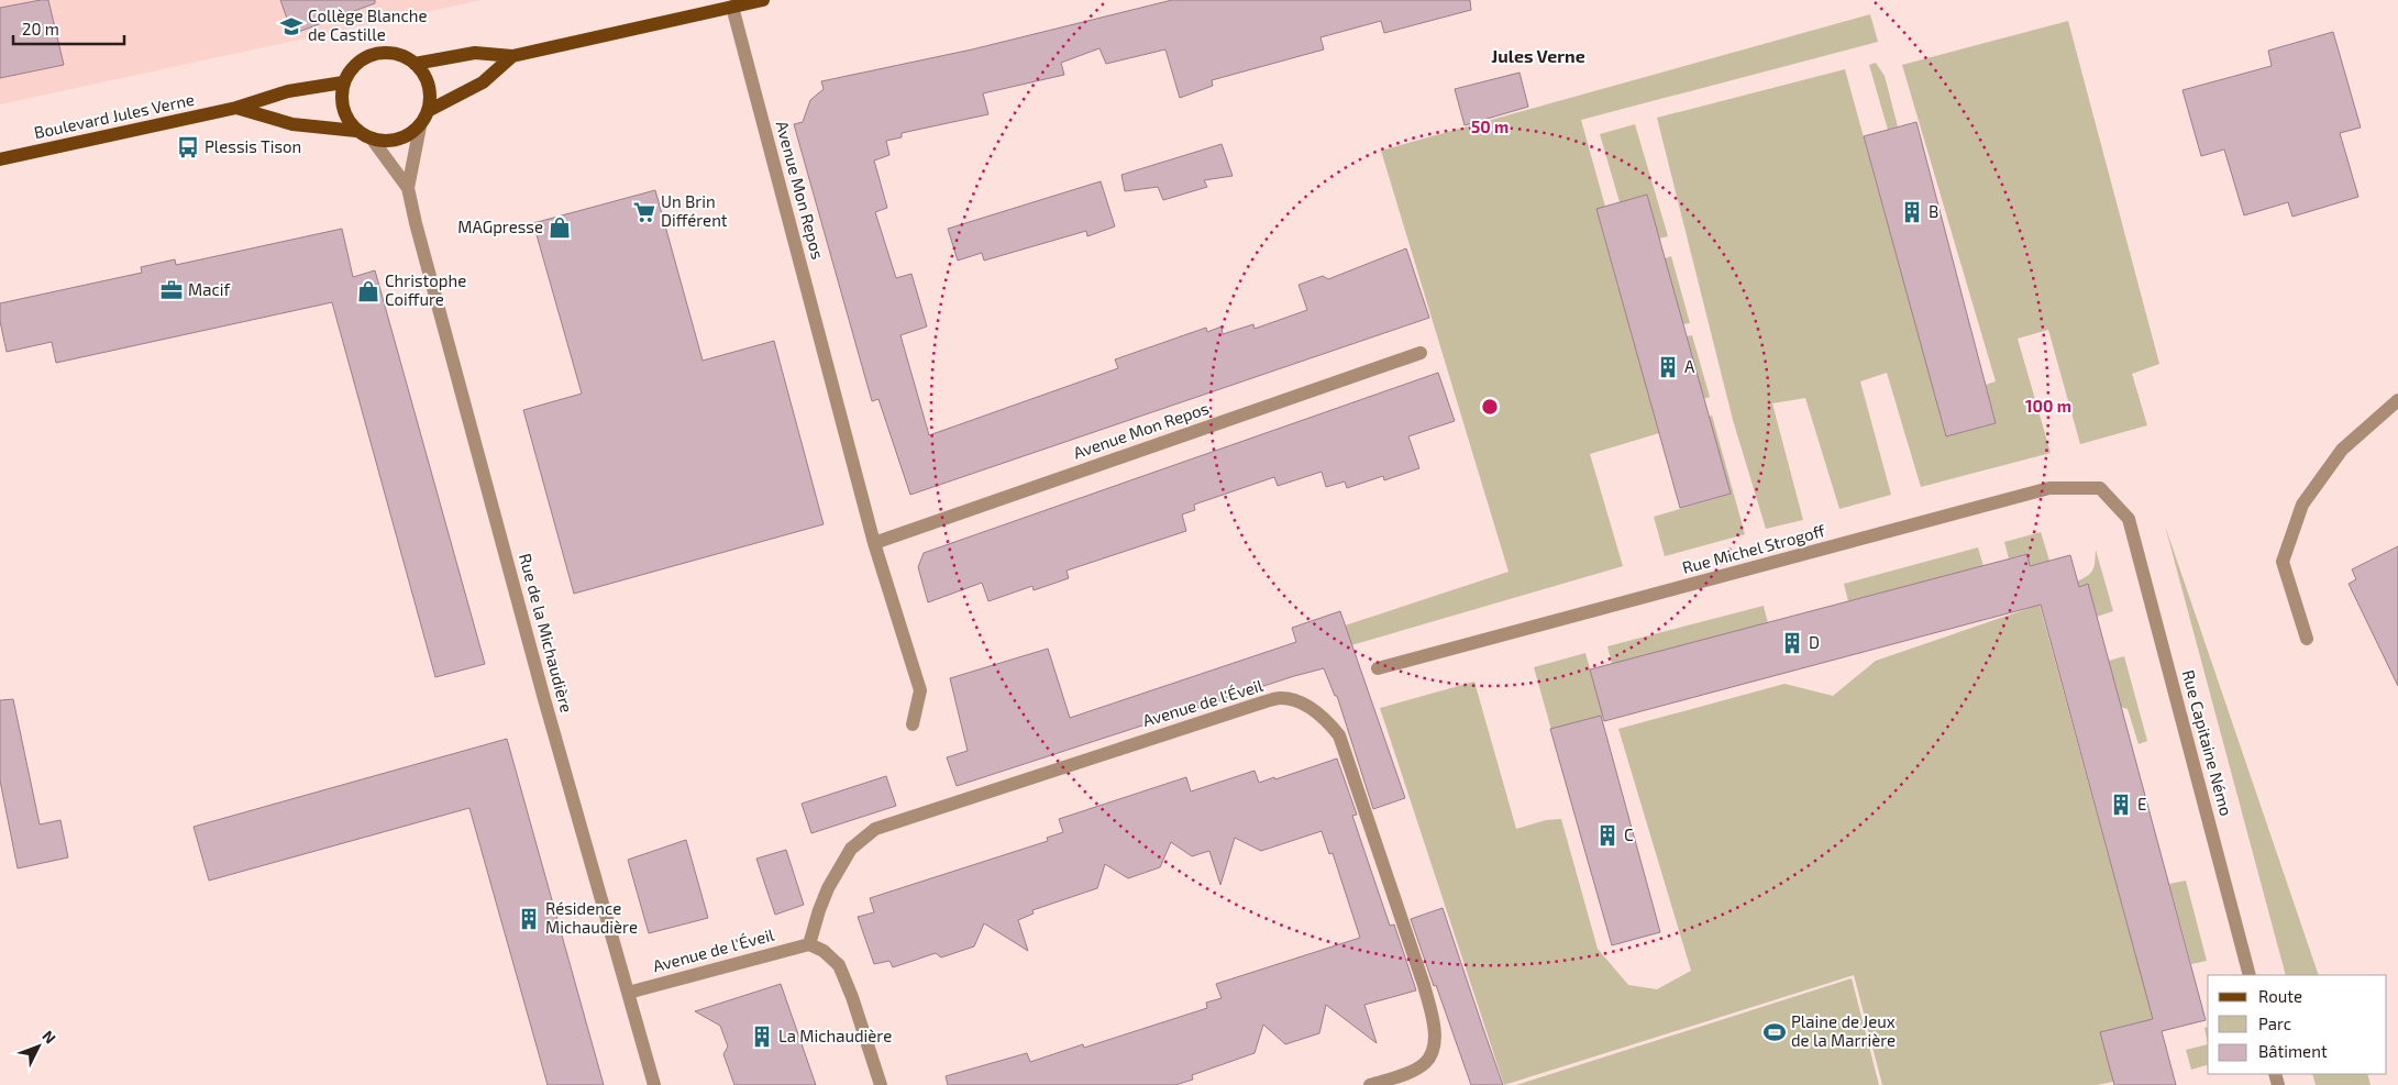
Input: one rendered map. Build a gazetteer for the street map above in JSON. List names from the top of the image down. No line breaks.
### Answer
{"streets":{"main road":["Boulevard Jules Verne"],"street":["Avenue Mon Repos","Rue Michel Strogoff","Rue de la Michaudière","Avenue de l'Éveil","Rue Capitaine Némo"]},"crossings":[["Boulevard Jules Verne","Rue de la Michaudière"],["Rue Michel Strogoff","Rue Capitaine Némo"],["Rue de la Michaudière","Avenue de l'Éveil"]],"districts":["Jules Verne"],"places":{"school or university":["Collège Blanche de Castille"],"bus stop":["Plessis Tison"],"supermarket":["Un Brin Différent"],"building":["B","A","D","E","C","Résidence Michaudière","La Michaudière"],"shop":["MAGpresse","Christophe Coiffure"],"office":["Macif"],"sports":["Plaine de Jeux de la Marrière"]},"legend":["Route","Parc","Bâtiment"],"scale_bar":"20 m","north":"top right","rings":["50 m","100 m"]}
